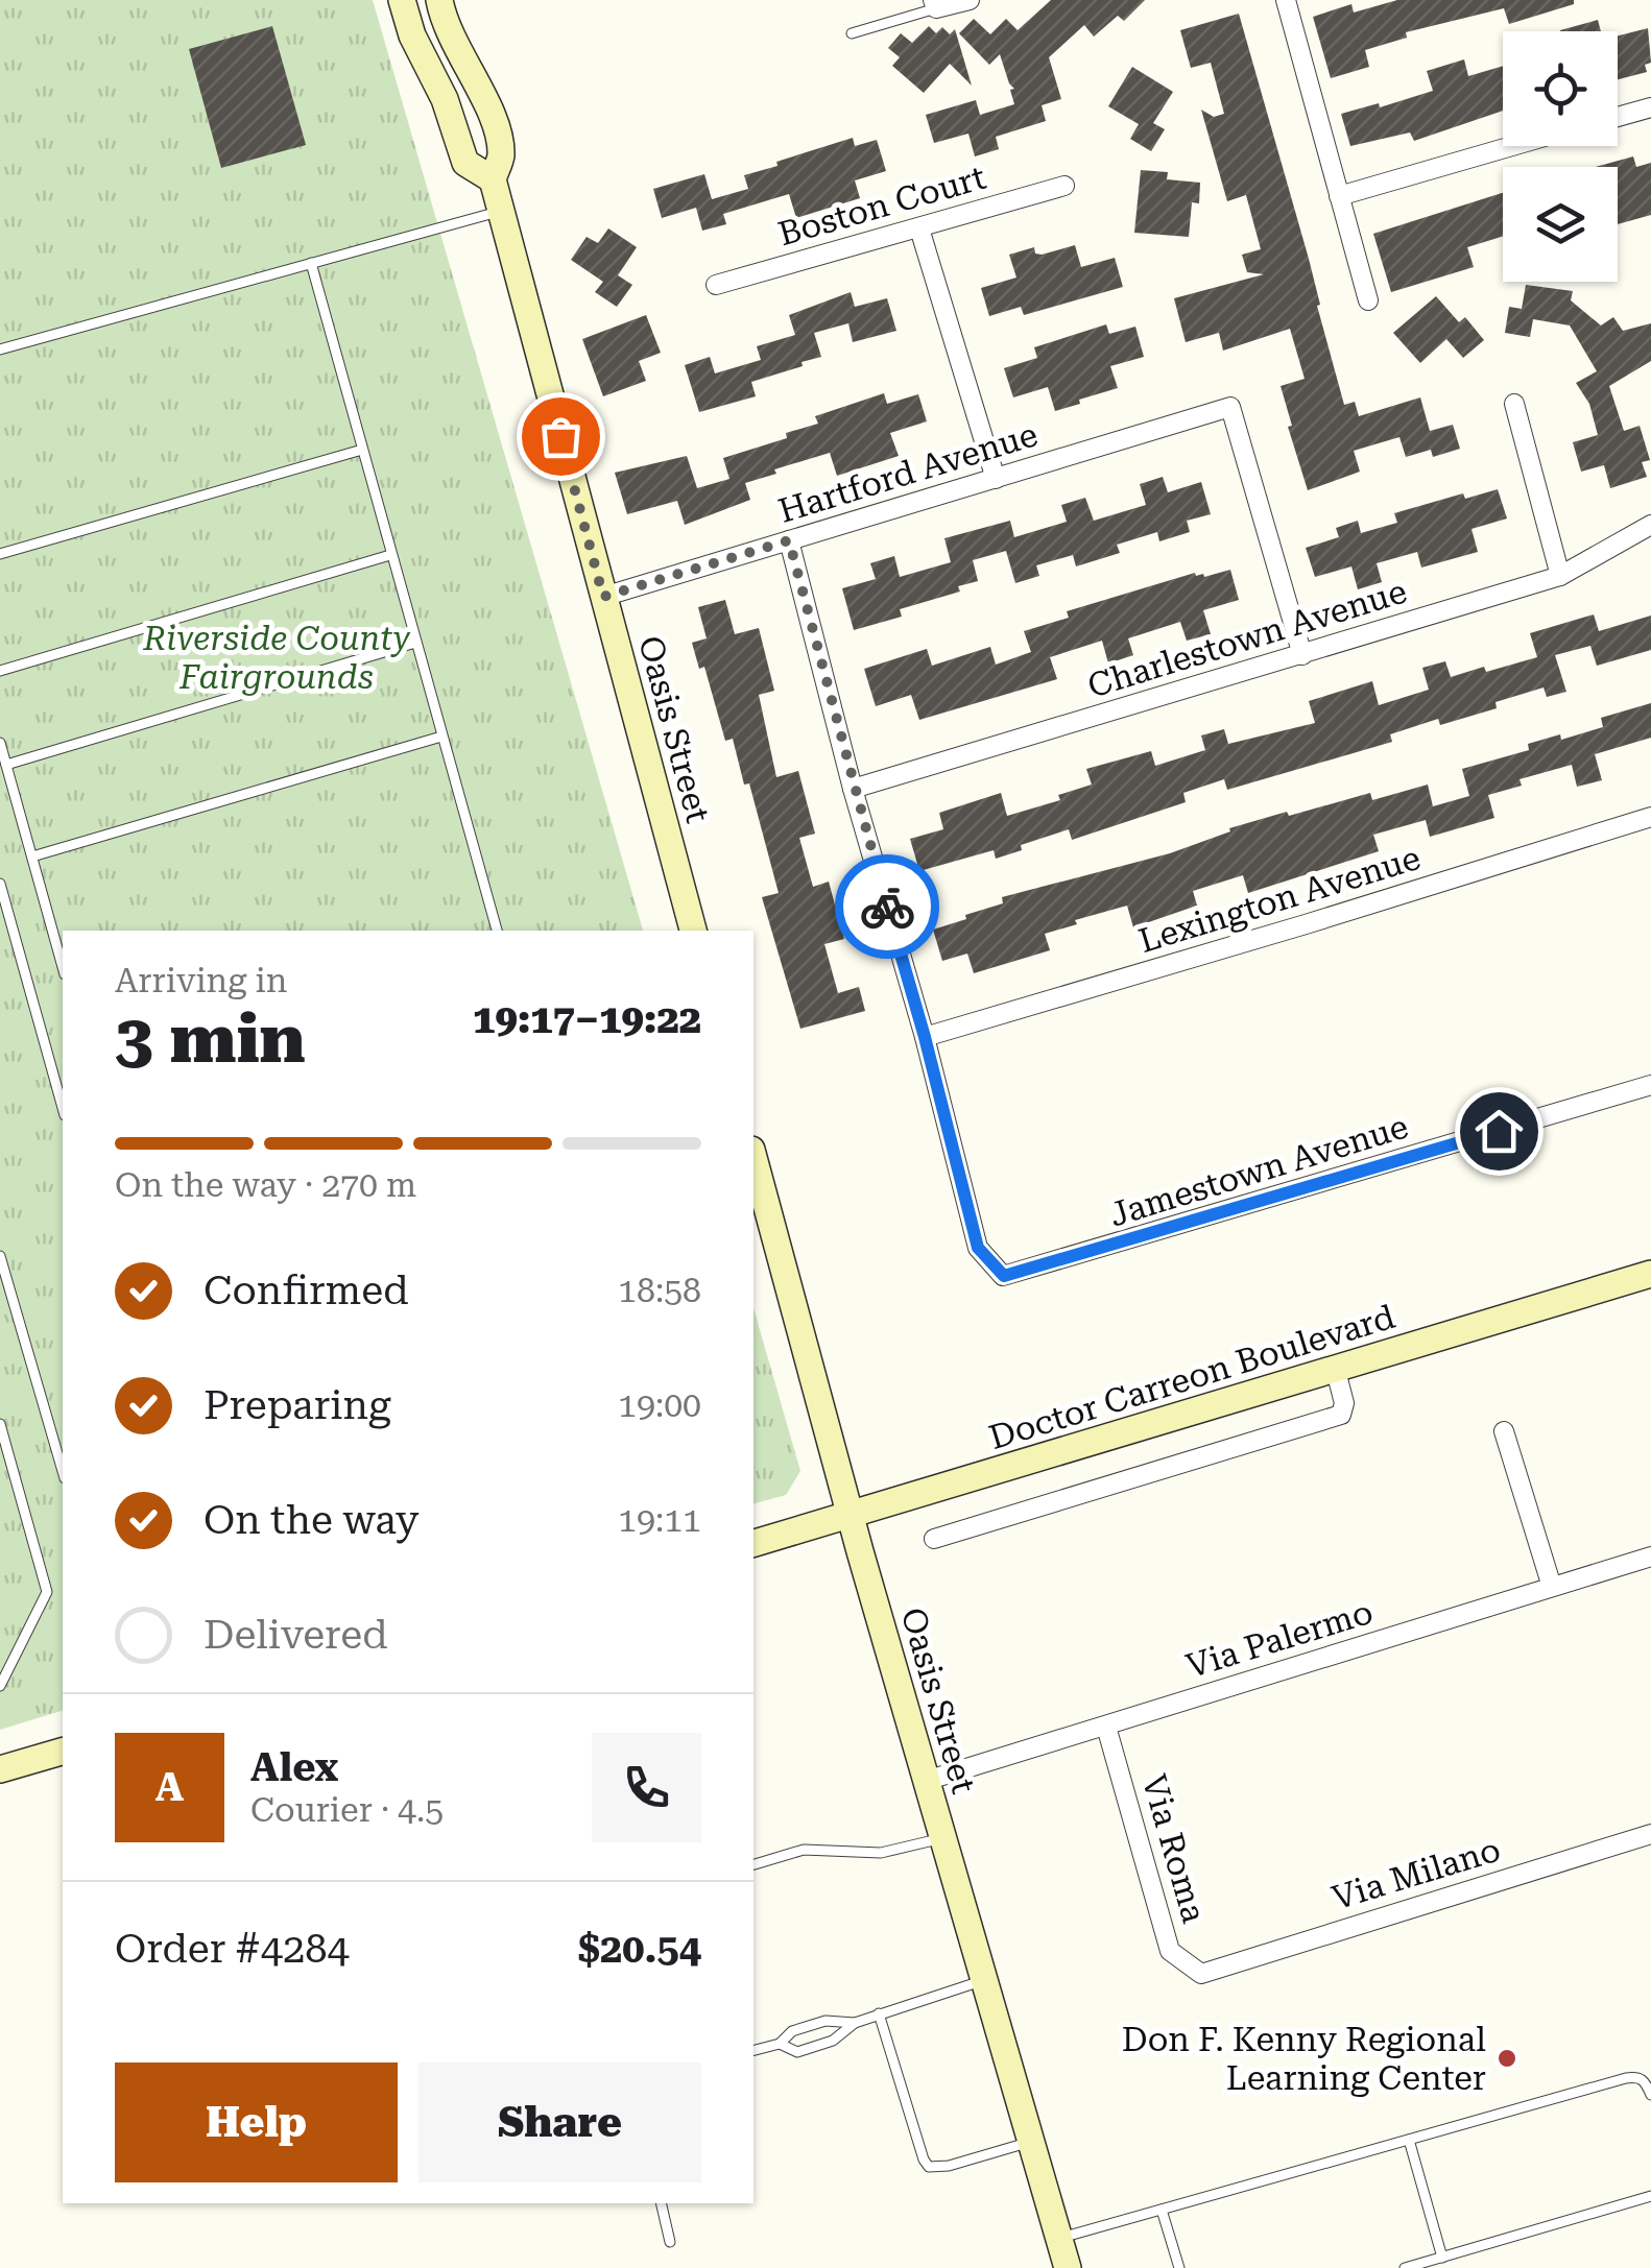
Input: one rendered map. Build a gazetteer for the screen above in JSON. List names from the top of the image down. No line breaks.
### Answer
{"streets":{"street":["Boston Court","Hartford Avenue","Charlestown Avenue","Oasis Street","Lexington Avenue","Jamestown Avenue","Doctor Carreon Boulevard","Via Palermo","Via Roma","Via Milano"]},"crossings":[["Hartford Avenue","Charlestown Avenue"],["Hartford Avenue","Oasis Street"],["Oasis Street","Doctor Carreon Boulevard"],["Oasis Street","Via Palermo"],["Lexington Avenue","Jamestown Avenue"],["Via Palermo","Via Roma"],["Via Roma","Via Milano"]],"parks":["Riverside County Fairgrounds"],"places":["Don F. Kenny Regional Learning Center"],"page":{"heading":["3 min","Arriving in","19:17–19:22"],"panel":["Alex","Courier · 4.5","Order #4284","$20.54"],"bar":"On the way · 270 m","list":[["Confirmed","18:58"],["Preparing","19:00"],["On the way","19:11"],"Delivered"],"round":"A","buttons":["Help","Share"]}}
